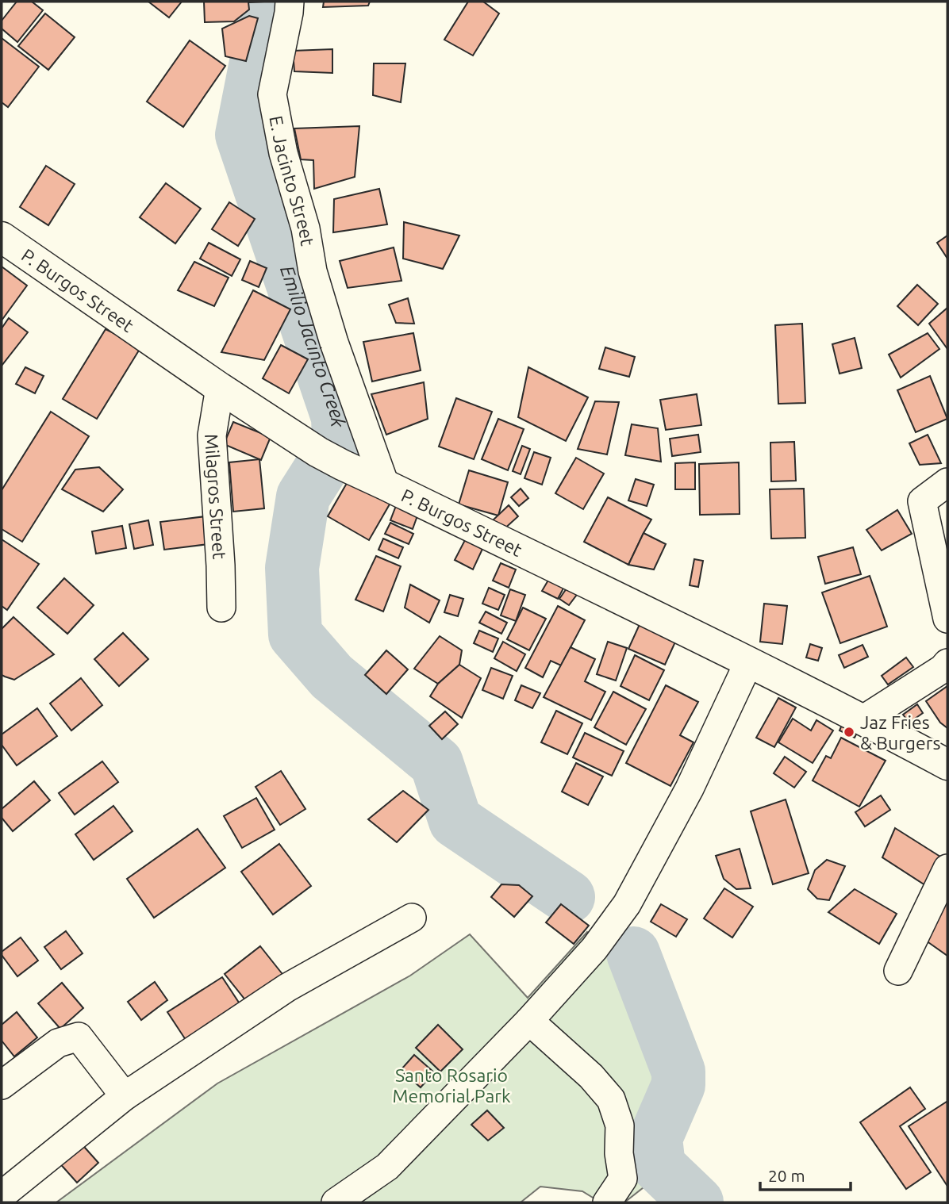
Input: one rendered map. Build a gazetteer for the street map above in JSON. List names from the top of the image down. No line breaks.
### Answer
{"streets":{"street":["E. Jacinto Street","P. Burgos Street","Milagros Street"]},"crossings":[["E. Jacinto Street","P. Burgos Street"],["P. Burgos Street","Milagros Street"]],"water":["Emilio Jacinto Creek"],"parks":["Santo Rosario Memorial Park"],"places":["Jaz Fries & Burgers"],"scale_bar":"20 m"}
